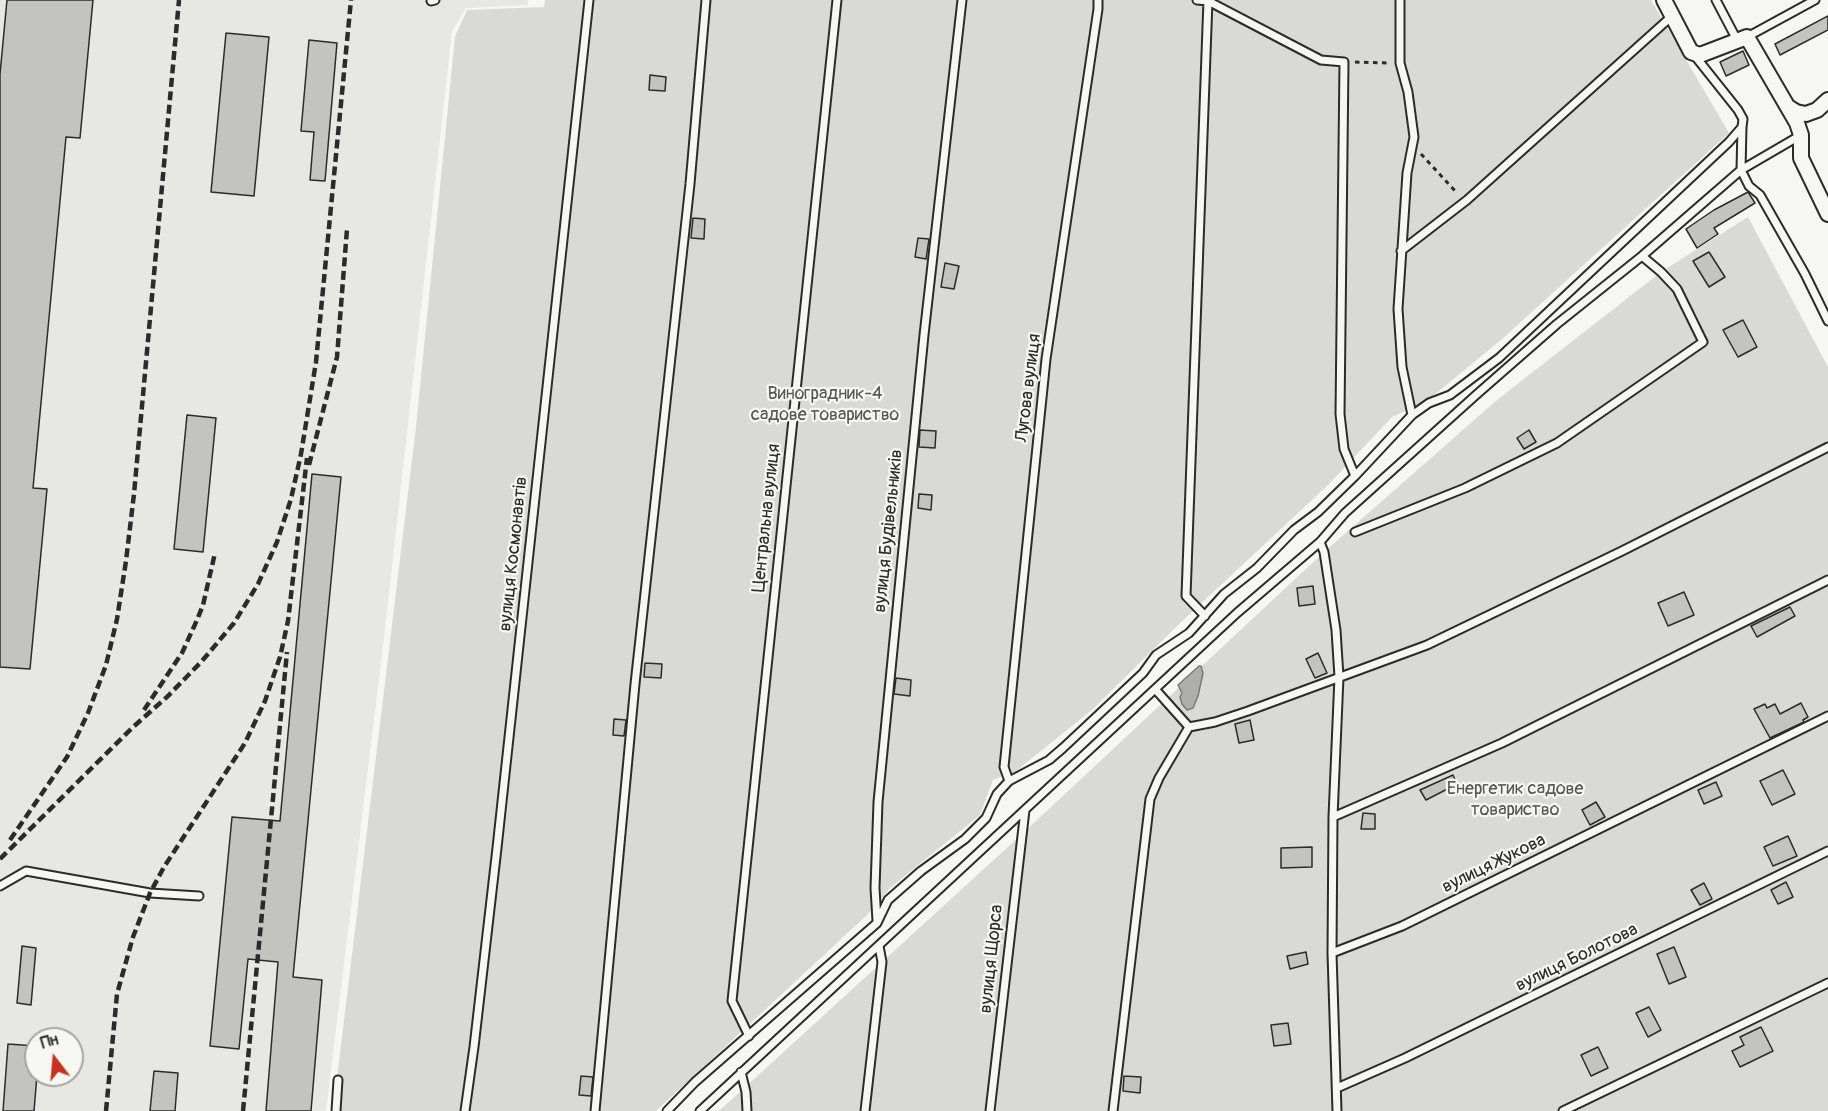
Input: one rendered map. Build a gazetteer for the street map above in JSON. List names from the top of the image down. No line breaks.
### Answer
{"streets":{"lane":["Лугова вулиця","Центральна вулиця","вулиця Будівельників","вулиця Космонавтів","вулиця Жукова","вулиця Болотова","вулиця Щорса"]},"parks":["Виноградник-4 садове товариство","Енергетик садове товариство"],"north":"top"}
